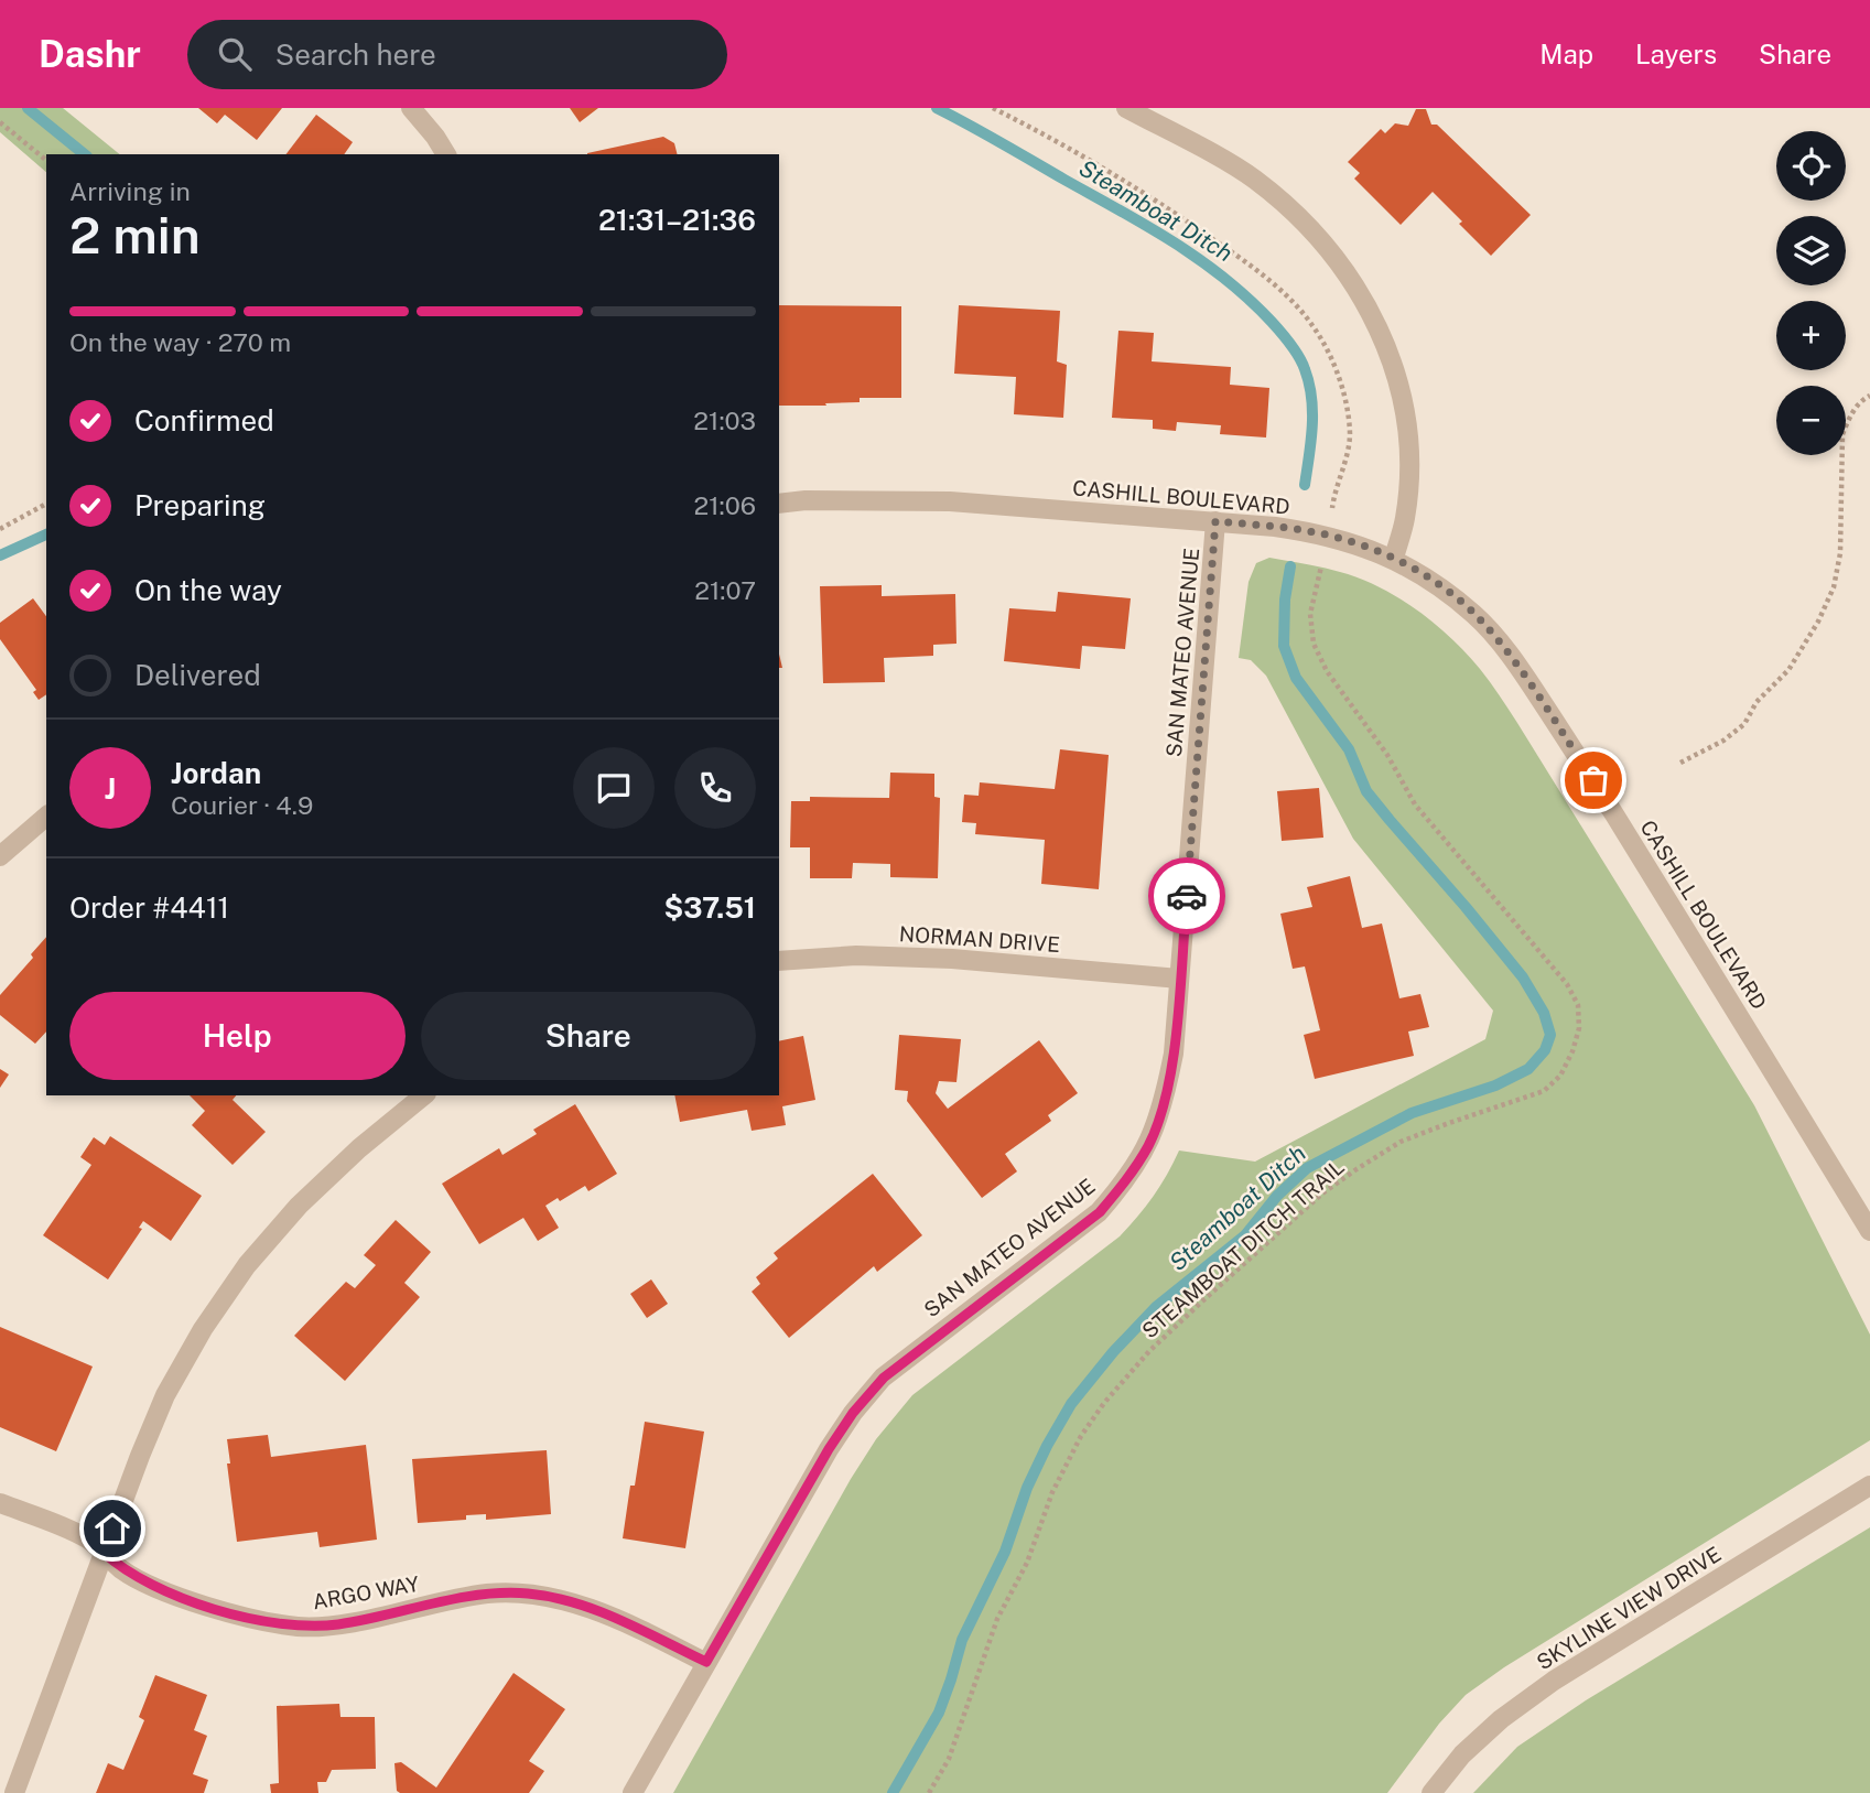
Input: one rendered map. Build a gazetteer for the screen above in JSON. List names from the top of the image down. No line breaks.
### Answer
{"streets":{"street":["CASHILL BOULEVARD","SAN MATEO AVENUE","NORMAN DRIVE","ARGO WAY","SKYLINE VIEW DRIVE"],"path":["STEAMBOAT DITCH TRAIL"]},"crossings":[["CASHILL BOULEVARD","SAN MATEO AVENUE"],["CASHILL BOULEVARD","STEAMBOAT DITCH TRAIL"],["SAN MATEO AVENUE","NORMAN DRIVE"],["SAN MATEO AVENUE","ARGO WAY"]],"water":["Steamboat Ditch"],"page":{"header":"Dashr","search":"Search here","nav":["Map","Layers","Share"],"map_buttons":["+","−"],"heading":["2 min","Arriving in","21:31–21:36"],"panel":["Jordan","Courier · 4.9","Order #4411","$37.51"],"bar":"On the way · 270 m","list":[["Confirmed","21:03"],["Preparing","21:06"],["On the way","21:07"],"Delivered"],"round":"J","buttons":["Help","Share"]}}
